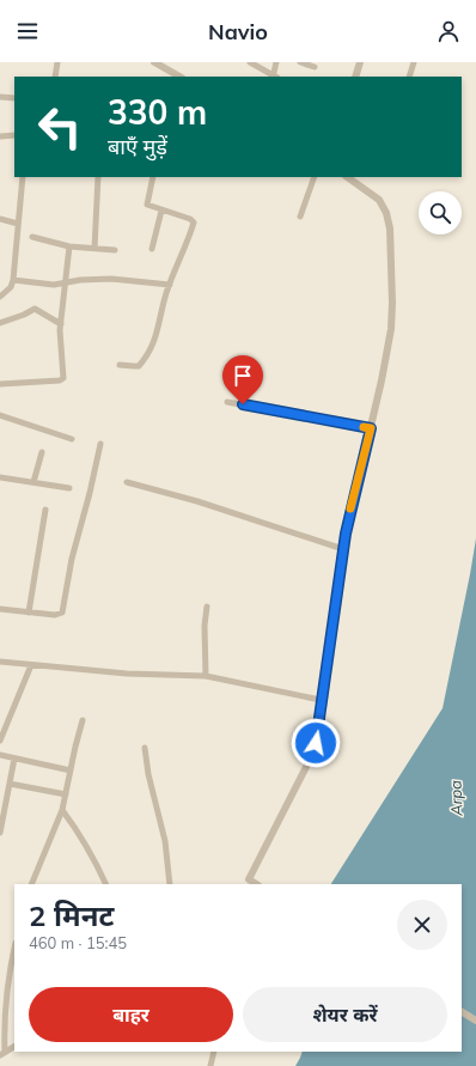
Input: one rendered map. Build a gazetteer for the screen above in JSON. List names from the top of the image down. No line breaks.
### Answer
{"water":["Arpa"],"page":{"header":"Navio","turn":["330 m","बाएँ मुड़ें"],"heading":["2 मिनट","460 m · 15:45"],"buttons":["बाहर","शेयर करें"]}}
